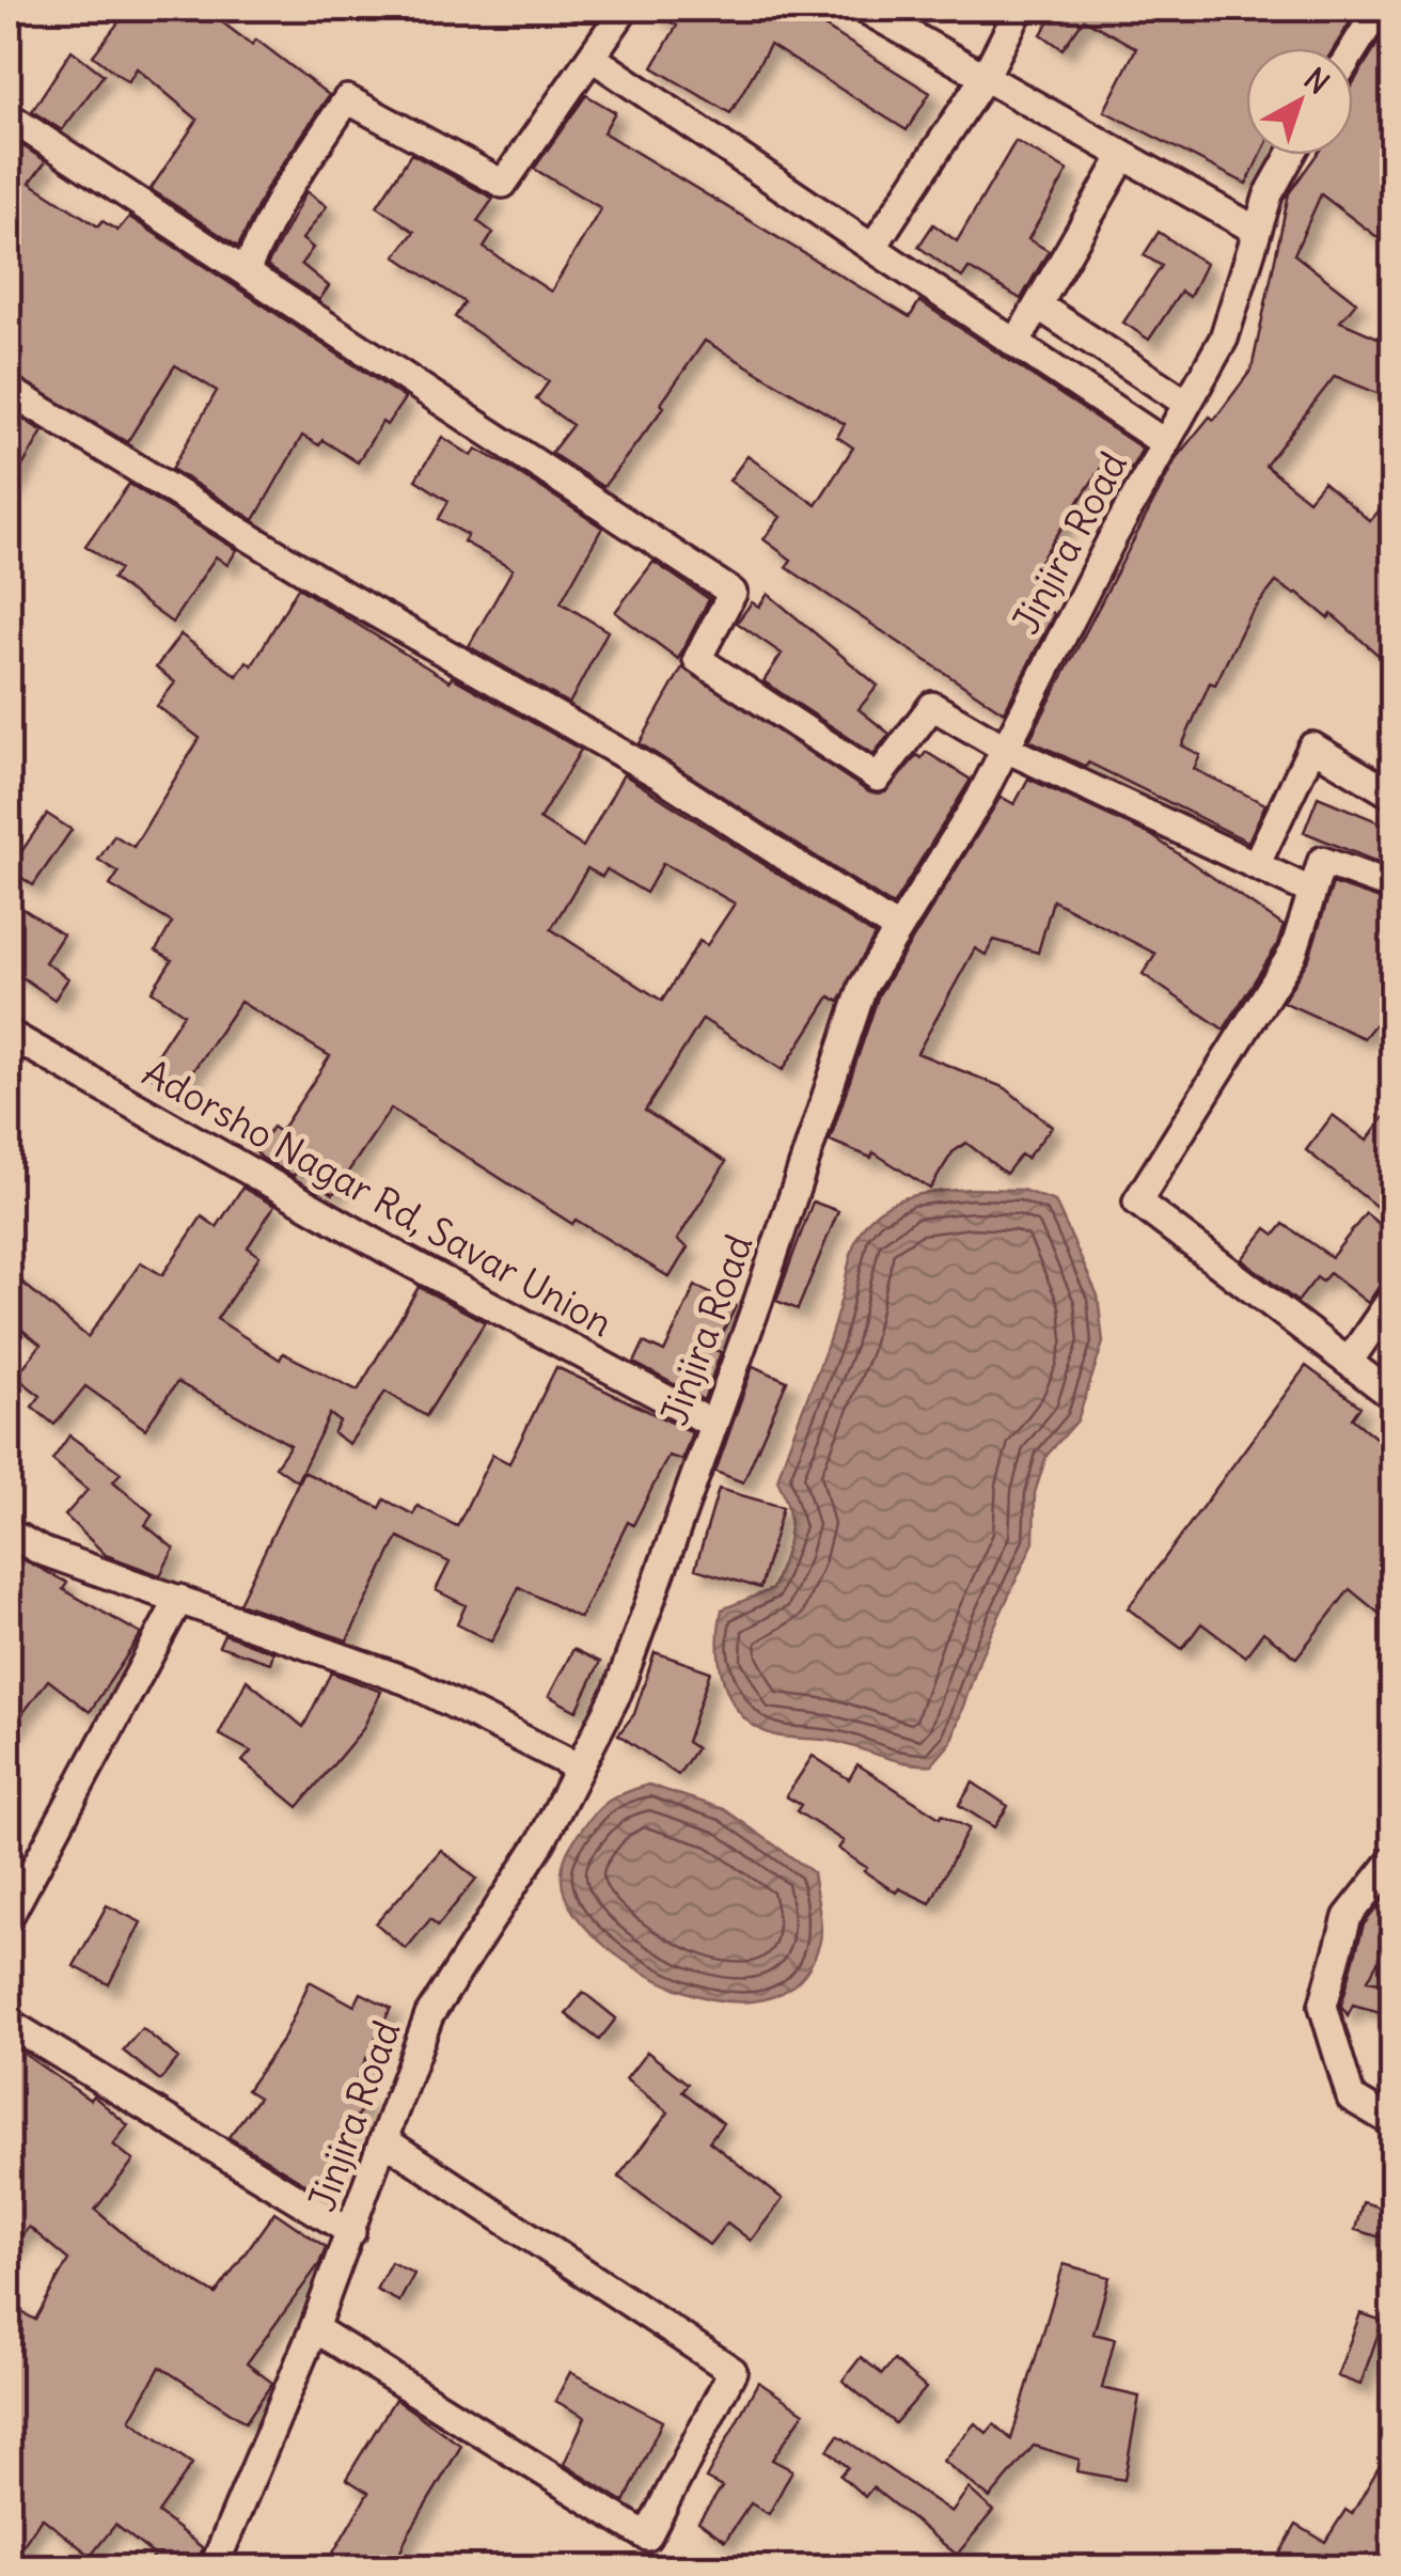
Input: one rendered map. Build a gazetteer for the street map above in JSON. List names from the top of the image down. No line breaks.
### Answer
{"streets":{"street":["Jinjira Road","Adorsho Nagar Rd, Savar Union"]},"crossings":[["Jinjira Road","Adorsho Nagar Rd, Savar Union"]],"north":"top right"}
